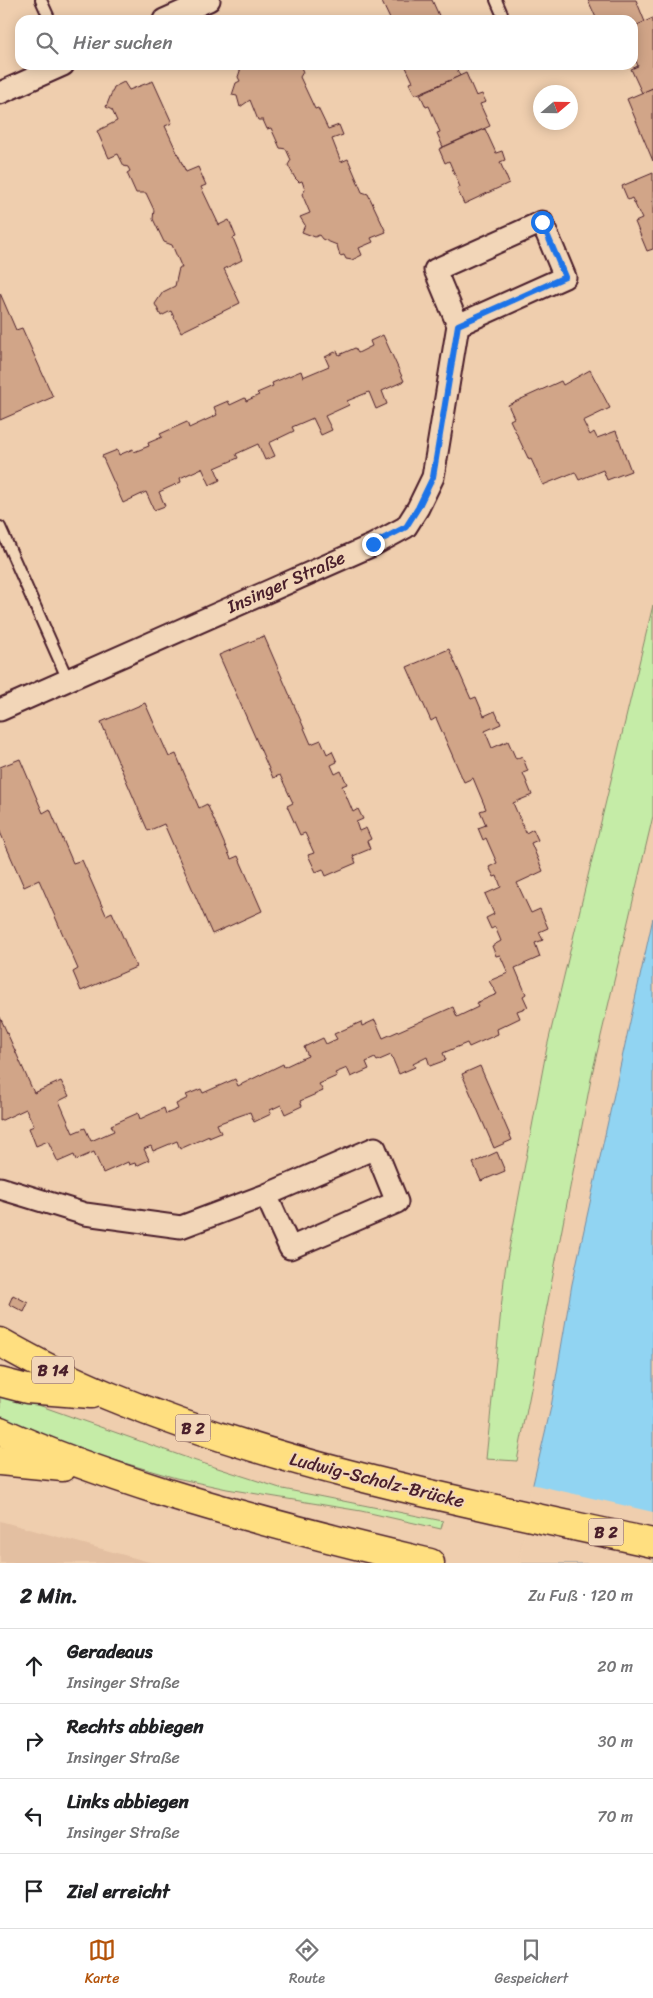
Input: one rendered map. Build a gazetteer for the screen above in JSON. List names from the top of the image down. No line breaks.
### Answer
{"streets":{"main road":["B 14","B 2","Ludwig-Scholz-Brücke"],"street":["Insinger Straße"]},"crossings":[["B 14","B 2"],["B 14","Ludwig-Scholz-Brücke"],["B 2","Ludwig-Scholz-Brücke"]],"north":"right","page":{"search":"Hier suchen","heading":["2 Min.","Zu Fuß · 120 m"],"list":[["Geradeaus","Insinger Straße","20 m"],["Rechts abbiegen","Insinger Straße","30 m"],["Links abbiegen","Insinger Straße","70 m"],"Ziel erreicht"],"nav":["Karte","Route","Gespeichert"]}}
